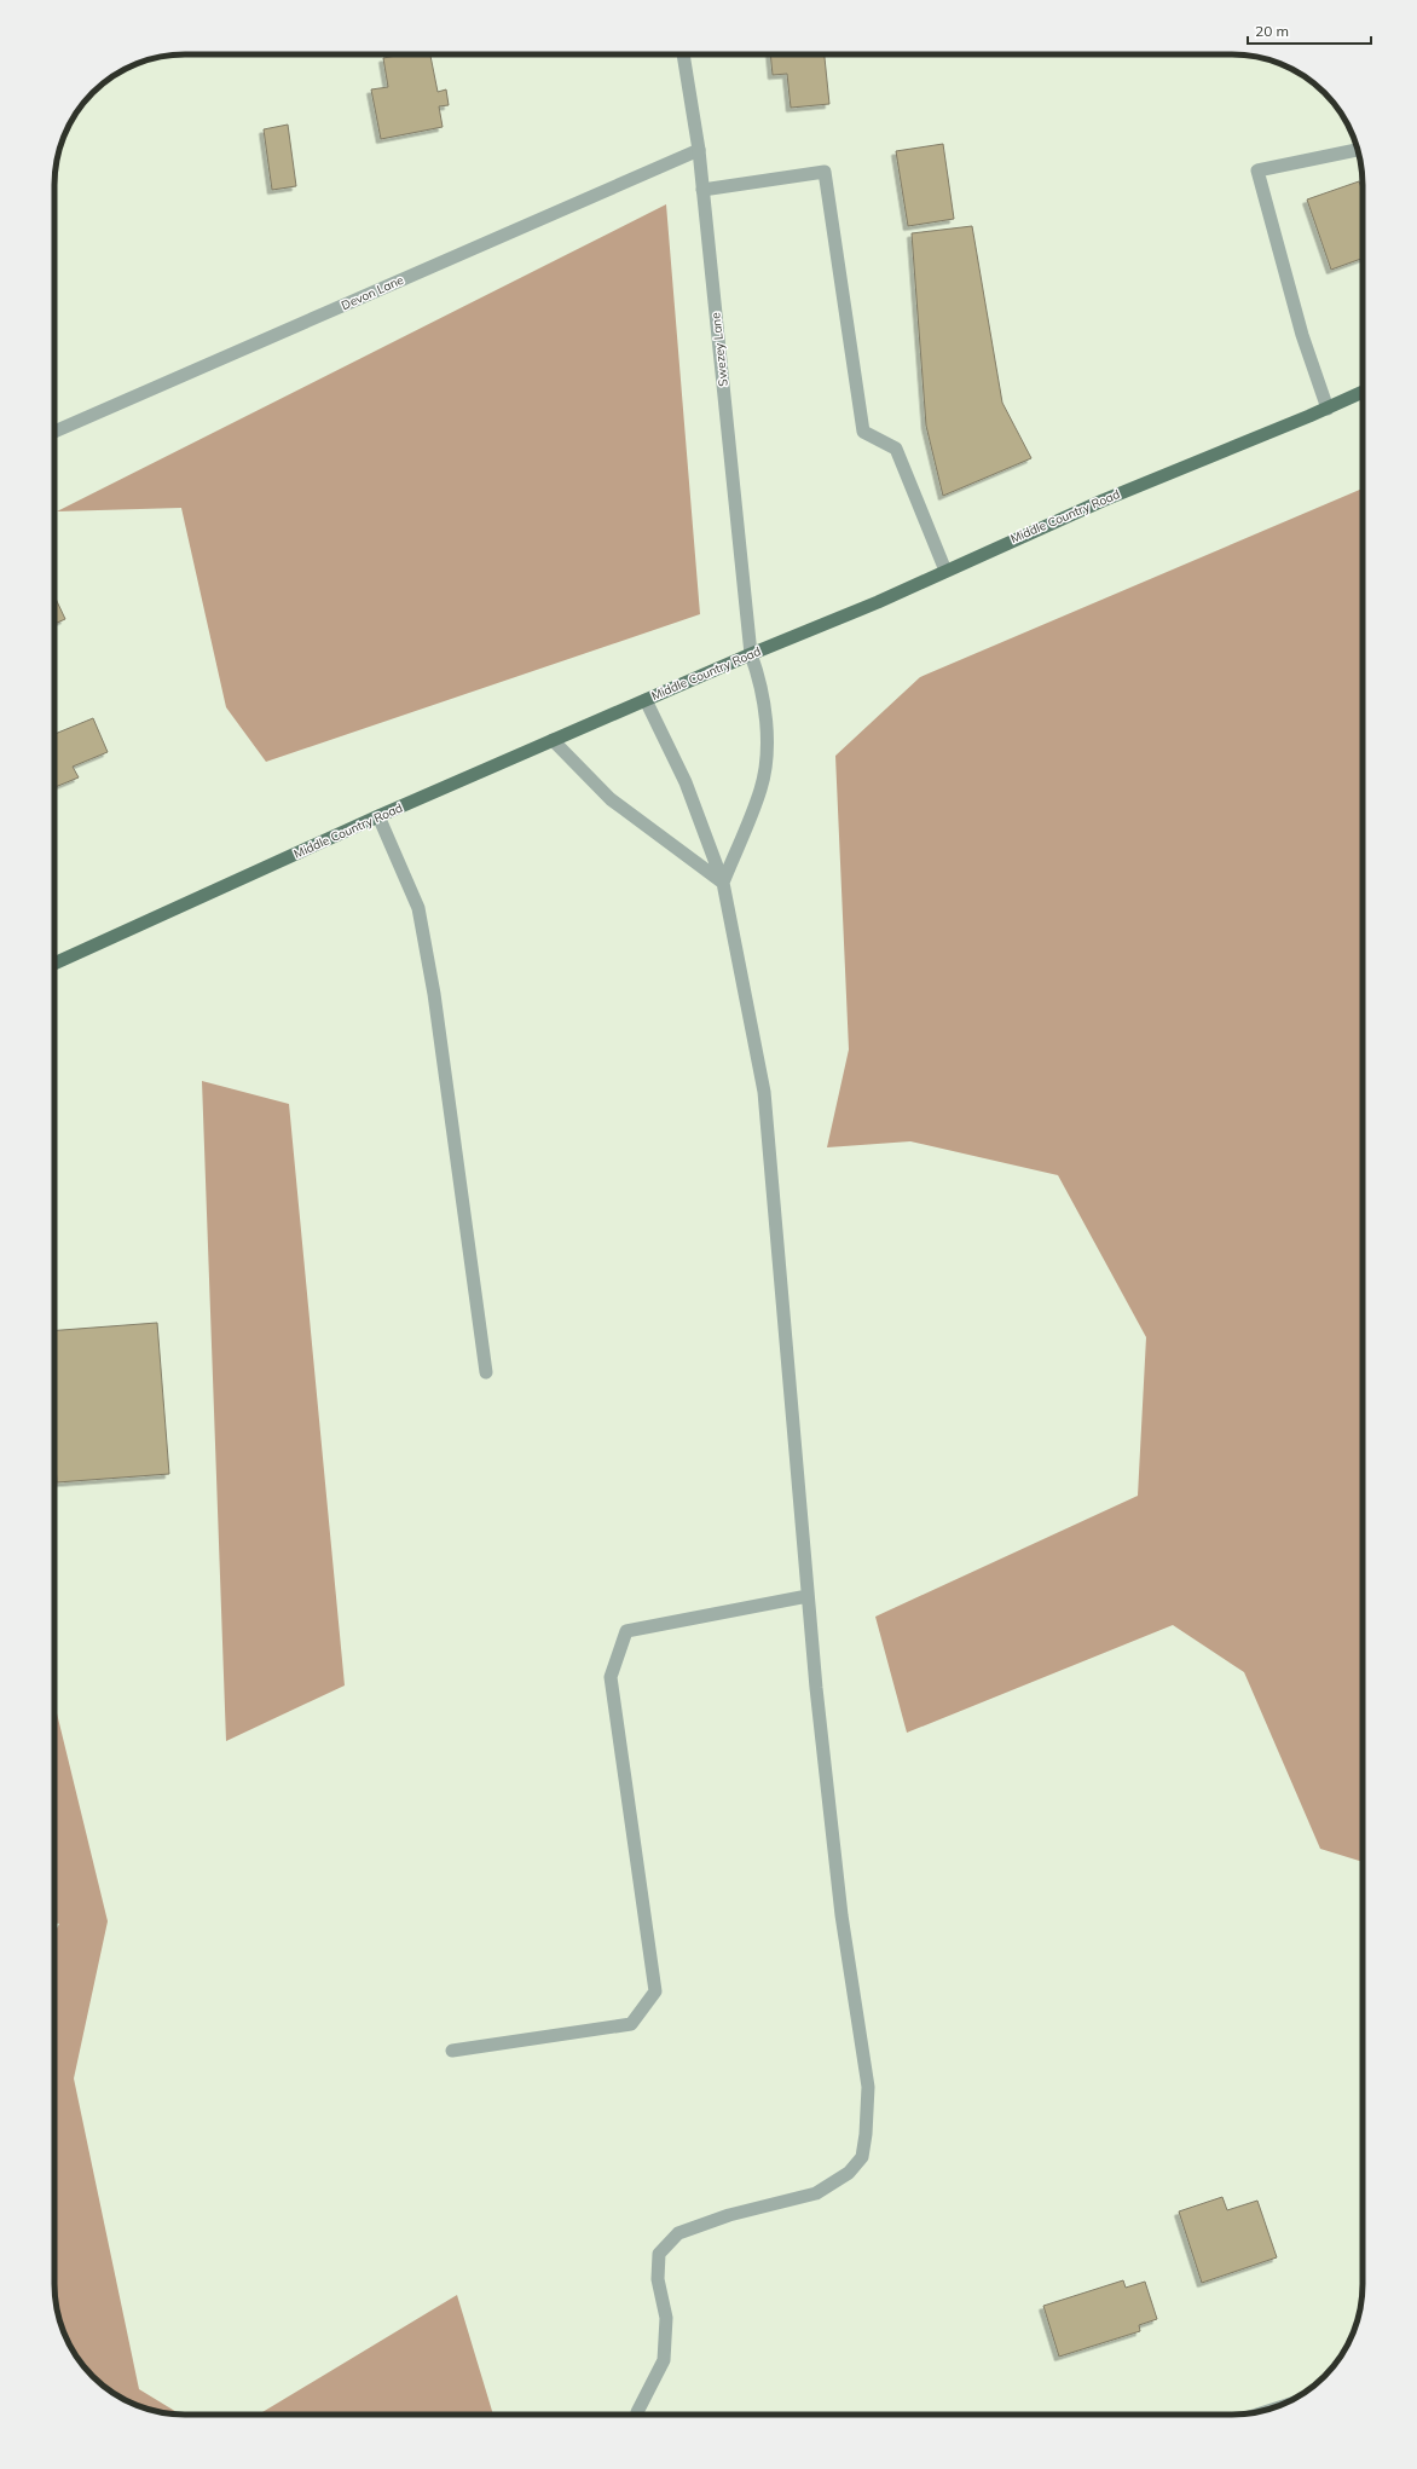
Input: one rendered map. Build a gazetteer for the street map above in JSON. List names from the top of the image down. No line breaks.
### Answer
{"streets":{"main road":["Middle Country Road"],"street":["Devon Lane","Swezey Lane"]},"crossings":[["Devon Lane","Swezey Lane"],["Swezey Lane","Middle Country Road"]],"scale_bar":"20 m"}
